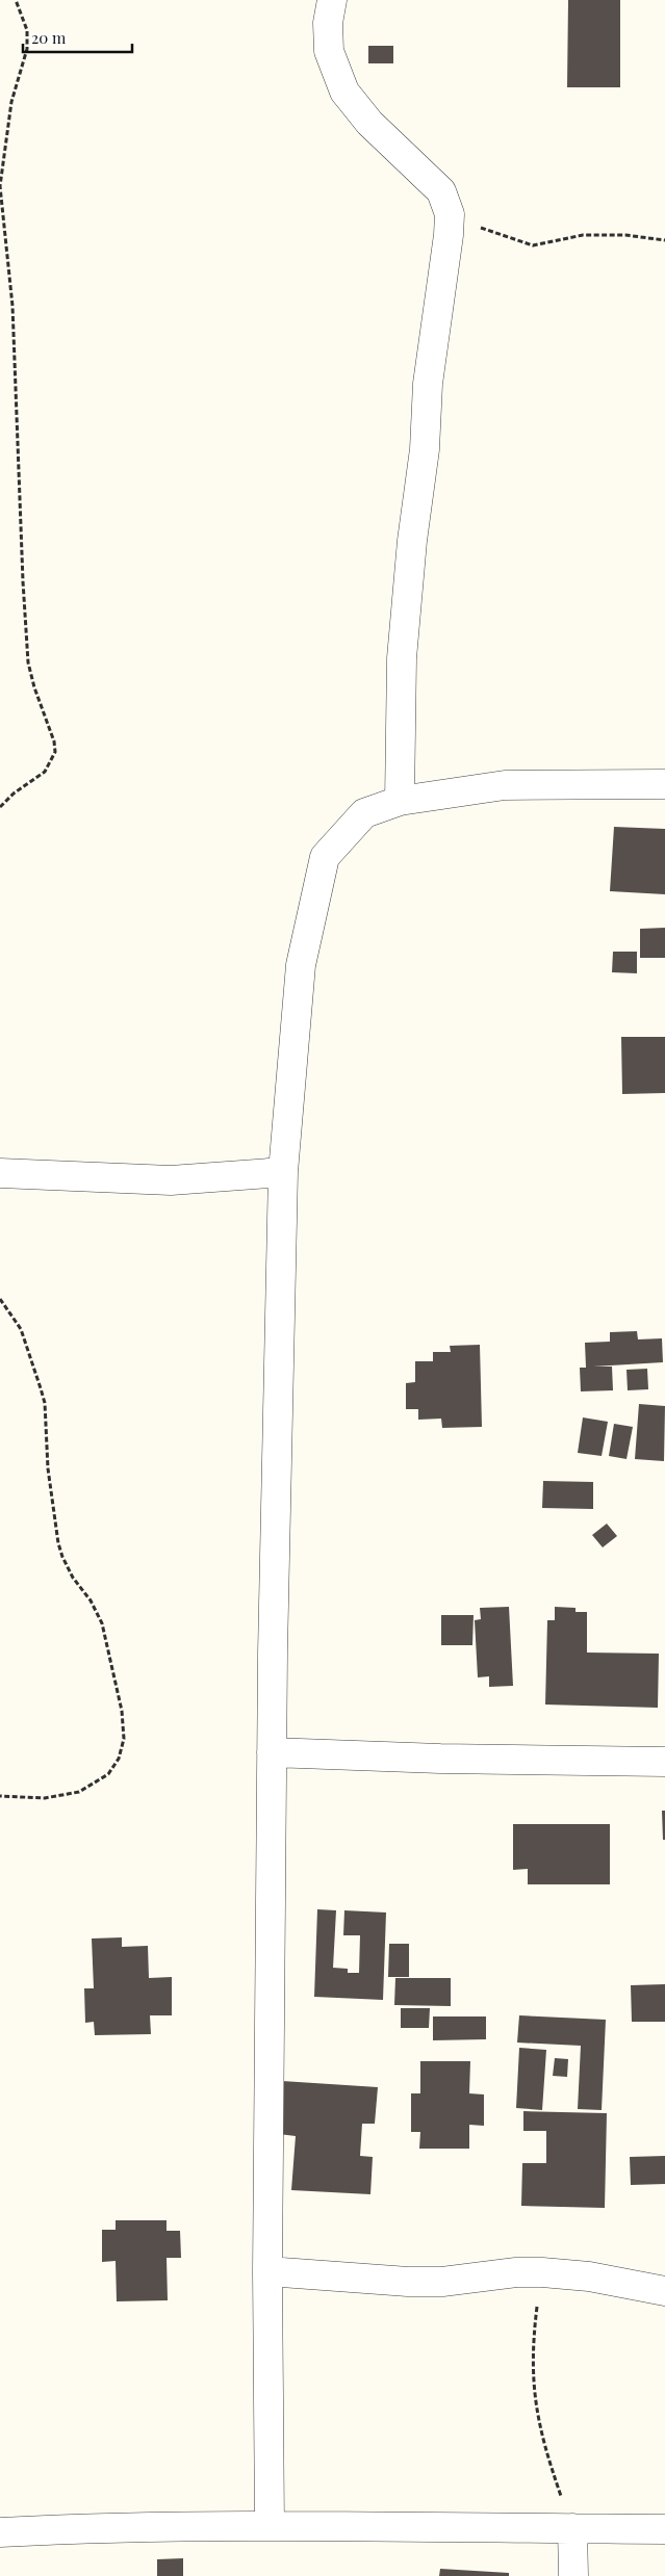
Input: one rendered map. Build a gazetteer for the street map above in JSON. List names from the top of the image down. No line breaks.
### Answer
{"scale_bar":"20 m"}
